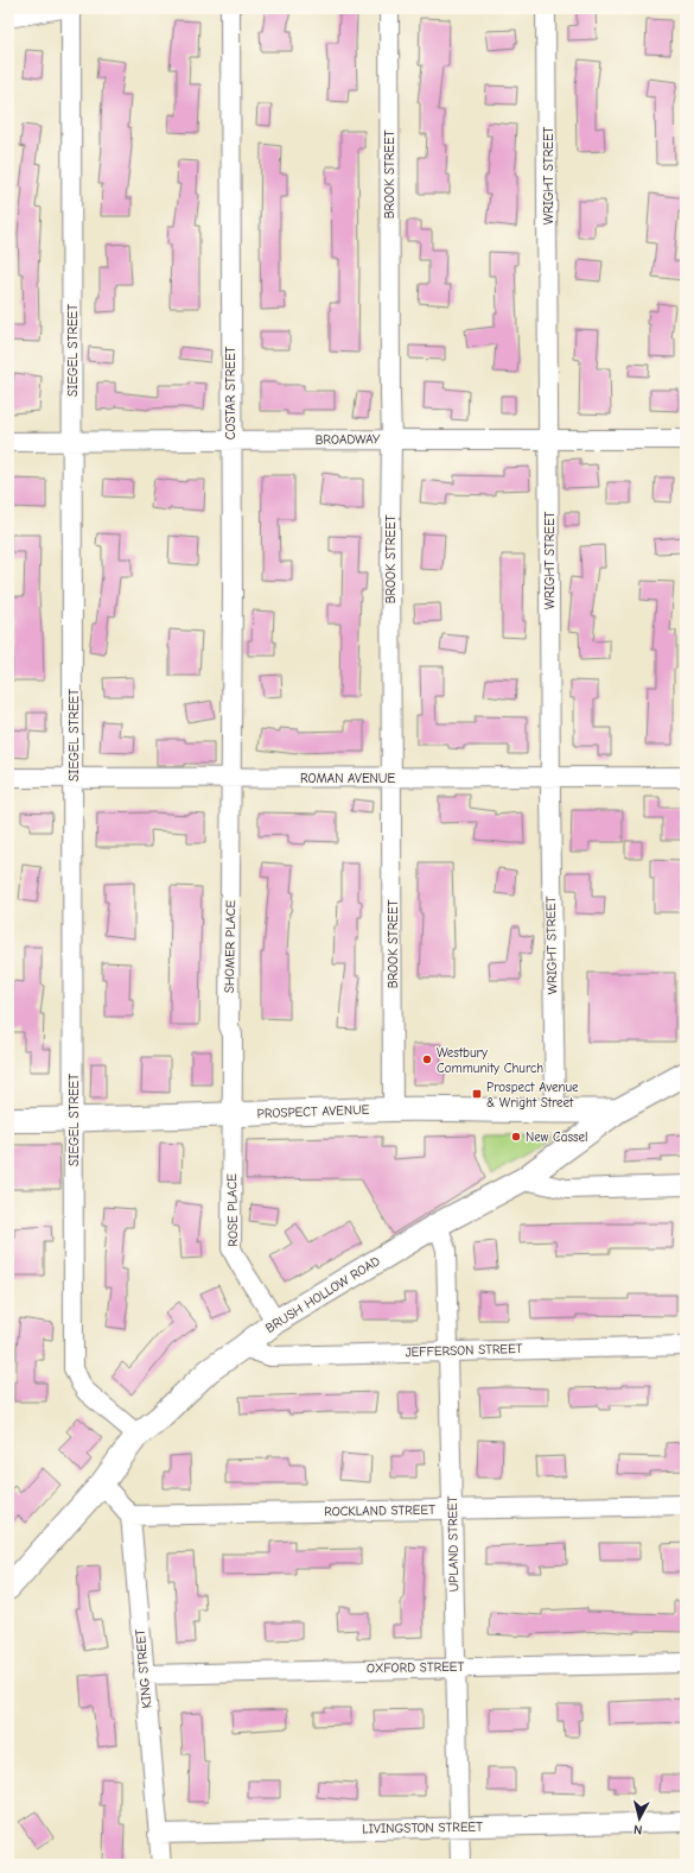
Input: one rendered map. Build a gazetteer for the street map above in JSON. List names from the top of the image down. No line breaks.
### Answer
{"streets":{"main road":["PROSPECT AVENUE","BRUSH HOLLOW ROAD"],"street":["BROOK STREET","WRIGHT STREET","SIEGEL STREET","COSTAR STREET","BROADWAY","ROMAN AVENUE","SHOMER PLACE","ROSE PLACE","JEFFERSON STREET","ROCKLAND STREET","UPLAND STREET","OXFORD STREET","KING STREET","LIVINGSTON STREET"]},"crossings":[["BROOK STREET","BROADWAY"],["BROOK STREET","ROMAN AVENUE"],["BROOK STREET","PROSPECT AVENUE"],["WRIGHT STREET","BROADWAY"],["WRIGHT STREET","ROMAN AVENUE"],["WRIGHT STREET","PROSPECT AVENUE"],["SIEGEL STREET","BROADWAY"],["SIEGEL STREET","ROMAN AVENUE"],["SIEGEL STREET","PROSPECT AVENUE"],["SIEGEL STREET","BRUSH HOLLOW ROAD"],["COSTAR STREET","BROADWAY"],["COSTAR STREET","ROMAN AVENUE"],["COSTAR STREET","SHOMER PLACE"],["ROMAN AVENUE","SHOMER PLACE"],["SHOMER PLACE","PROSPECT AVENUE"],["SHOMER PLACE","ROSE PLACE"],["PROSPECT AVENUE","ROSE PLACE"],["PROSPECT AVENUE","BRUSH HOLLOW ROAD"],["ROSE PLACE","BRUSH HOLLOW ROAD"],["BRUSH HOLLOW ROAD","JEFFERSON STREET"],["BRUSH HOLLOW ROAD","UPLAND STREET"],["JEFFERSON STREET","UPLAND STREET"],["ROCKLAND STREET","UPLAND STREET"],["ROCKLAND STREET","KING STREET"],["UPLAND STREET","OXFORD STREET"],["UPLAND STREET","LIVINGSTON STREET"],["OXFORD STREET","KING STREET"],["KING STREET","LIVINGSTON STREET"]],"places":{"other":["Westbury Community Church","New Cassel"],"transit":["Prospect Avenue & Wright Street"]},"north":"bottom"}
